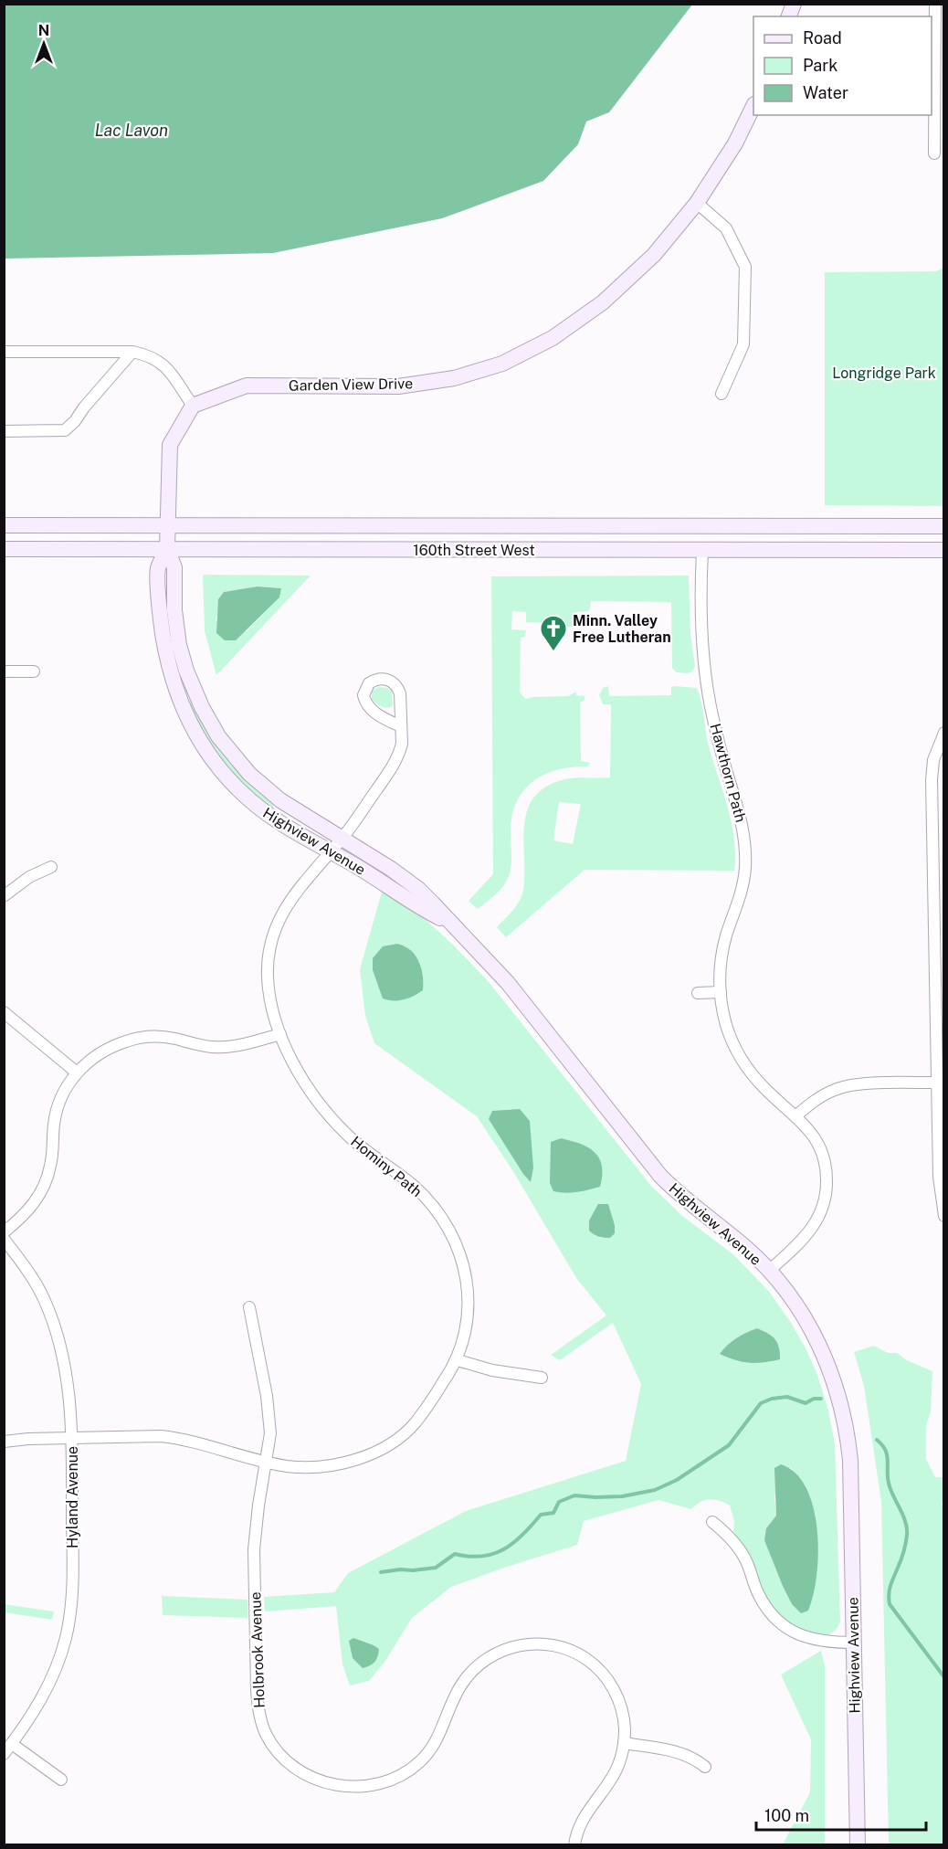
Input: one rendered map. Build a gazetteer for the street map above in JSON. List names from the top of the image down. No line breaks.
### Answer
{"streets":{"street":["Garden View Drive","160th Street West","Hawthorn Path","Highview Avenue","Hominy Path","Hyland Avenue","Holbrook Avenue"]},"crossings":[["160th Street West","Hawthorn Path"],["160th Street West","Highview Avenue"],["Hawthorn Path","Highview Avenue"],["Highview Avenue","Hominy Path"],["Hominy Path","Hyland Avenue"],["Hominy Path","Holbrook Avenue"]],"water":["Lac Lavon"],"parks":["Longridge Park"],"places":{"church":["Minn. Valley Free Lutheran"]},"legend":["Road","Park","Water"],"scale_bar":"100 m","north":"top"}
